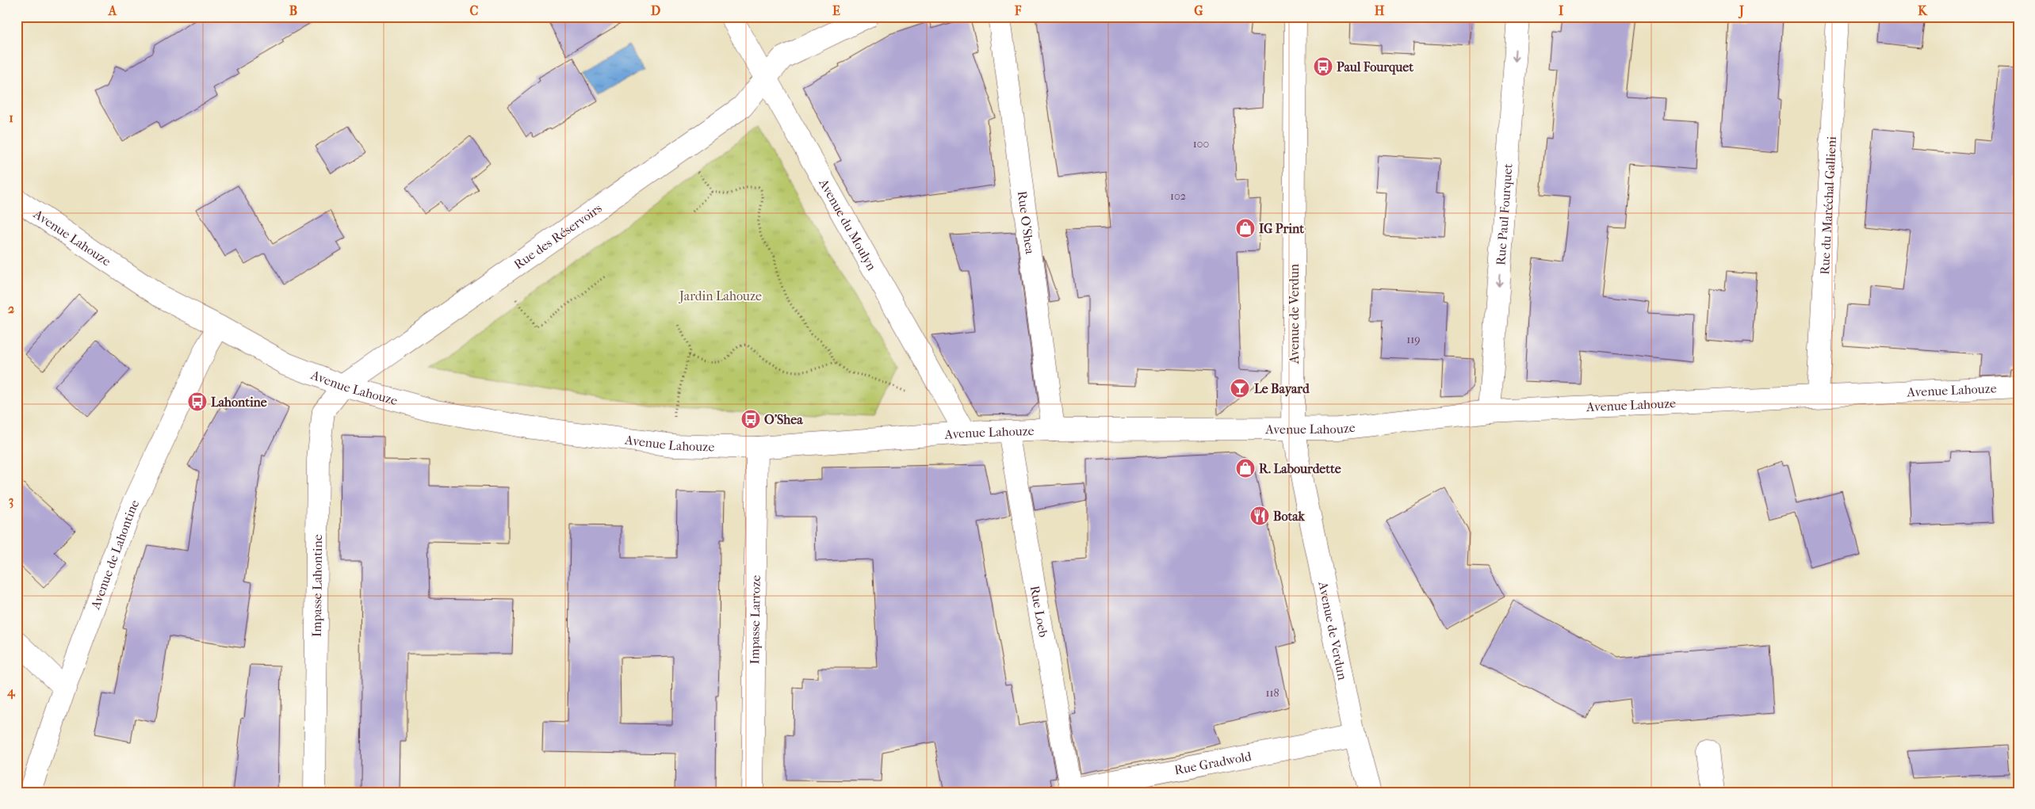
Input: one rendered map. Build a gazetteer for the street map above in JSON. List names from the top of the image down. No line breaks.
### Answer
{"streets":{"street":["Rue du Maréchal Gallieni","Rue Paul Fourquet","Rue O'Shea","Avenue du Moulyn","Rue des Réservoirs","Avenue Lahouze","Avenue de Verdun","Avenue de Lahontine","Impasse Lahontine","Rue Loeb","Impasse Larroze","Rue Gradwold"]},"crossings":[["Rue du Maréchal Gallieni","Avenue Lahouze"],["Rue Paul Fourquet","Avenue Lahouze"],["Rue O'Shea","Avenue Lahouze"],["Avenue du Moulyn","Rue des Réservoirs"],["Avenue du Moulyn","Avenue Lahouze"],["Rue des Réservoirs","Avenue Lahouze"],["Rue des Réservoirs","Impasse Lahontine"],["Avenue Lahouze","Avenue de Verdun"],["Avenue Lahouze","Avenue de Lahontine"],["Avenue Lahouze","Impasse Lahontine"],["Avenue Lahouze","Rue Loeb"],["Avenue Lahouze","Impasse Larroze"],["Avenue de Verdun","Rue Gradwold"],["Rue Loeb","Rue Gradwold"]],"one_way":["Rue Paul Fourquet"],"parks":["Jardin Lahouze"],"places":{"bus stop":["Paul Fourquet","Lahontine","O'Shea"],"shop":["IG Print","R. Labourdette"],"bar":["Le Bayard"],"restaurant":["Botak"]},"house_numbers":["100","102","119","118"],"grid":{"columns":["A","B","C","D","E","F","G","H","I","J","K"],"rows":["1","2","3","4"]}}
